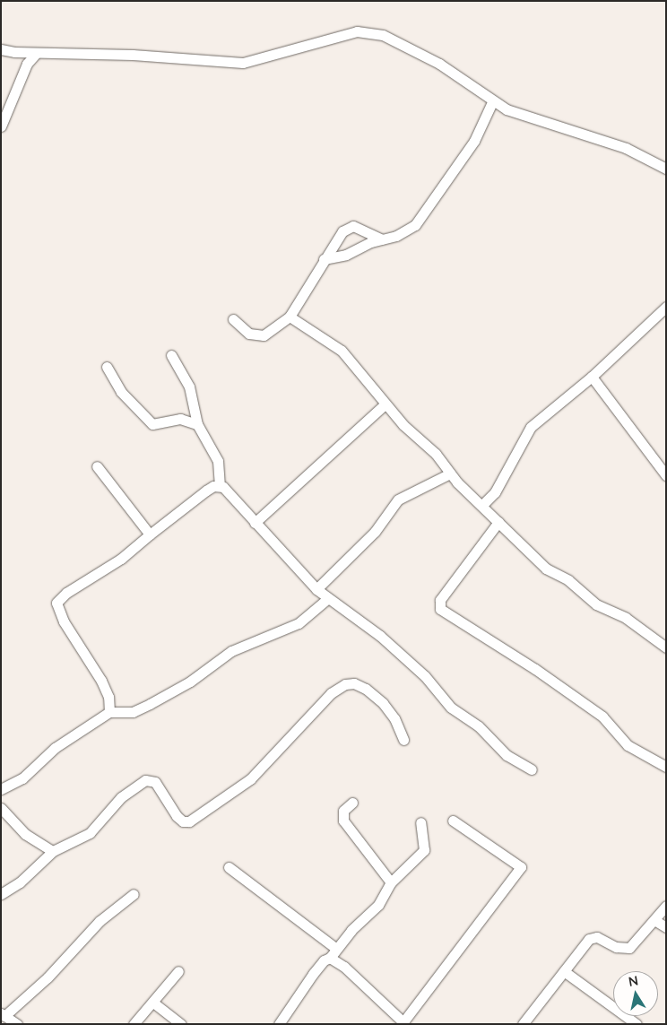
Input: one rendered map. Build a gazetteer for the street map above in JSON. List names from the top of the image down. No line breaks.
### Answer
{"north":"top"}
